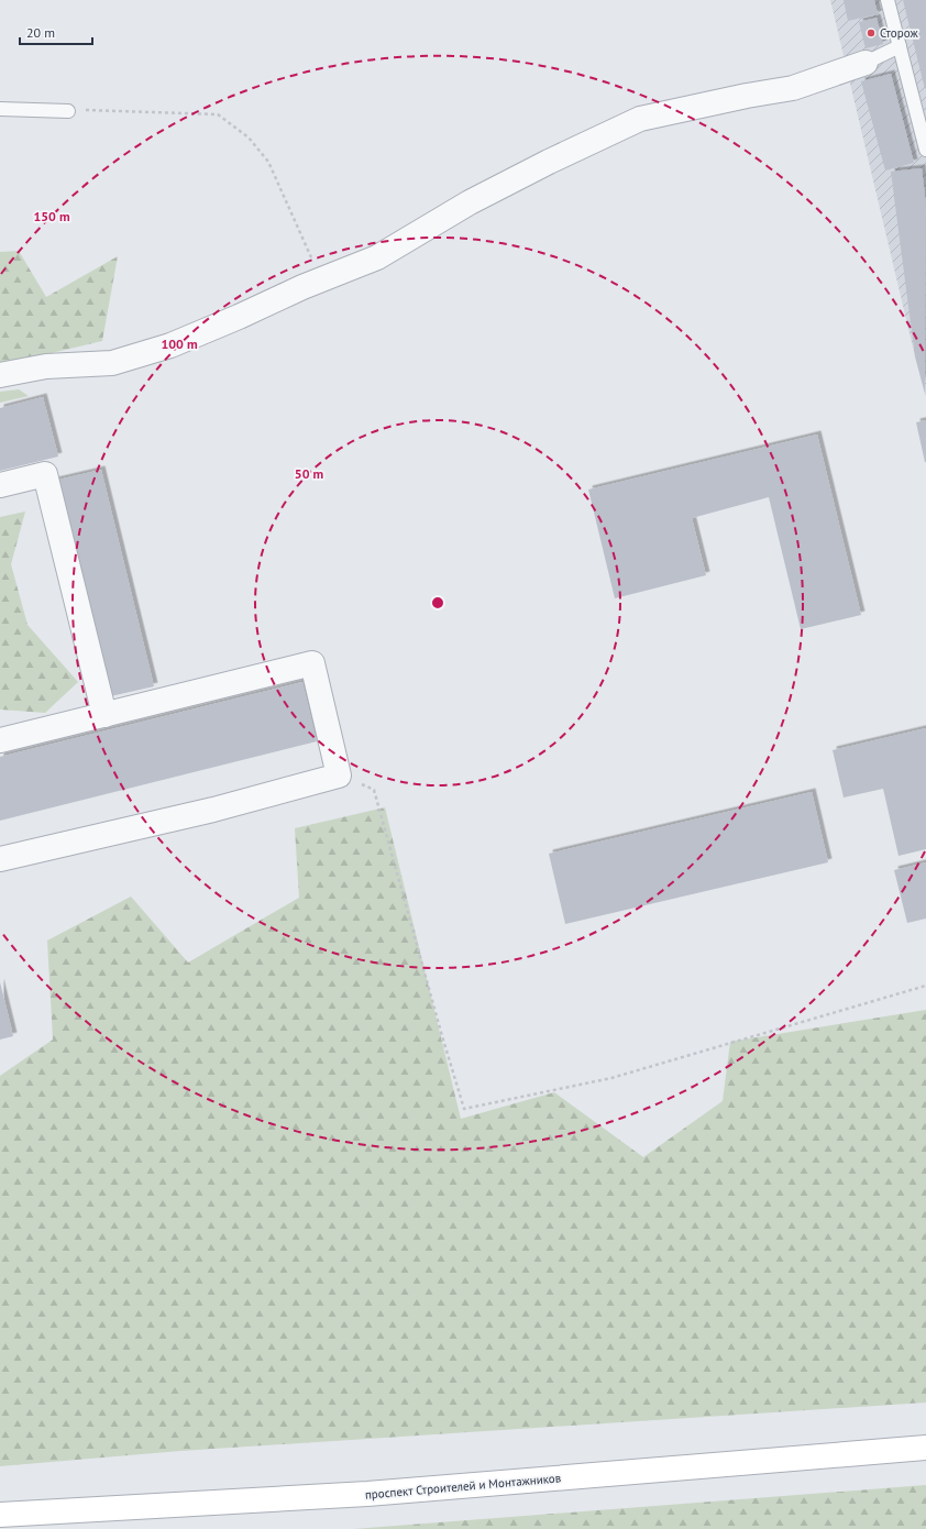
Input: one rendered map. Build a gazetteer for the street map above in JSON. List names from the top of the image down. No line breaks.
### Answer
{"streets":{"street":["проспект Строителей и Монтажников"]},"places":["Сторож"],"scale_bar":"20 m","rings":["150 m","100 m","50 m"]}
